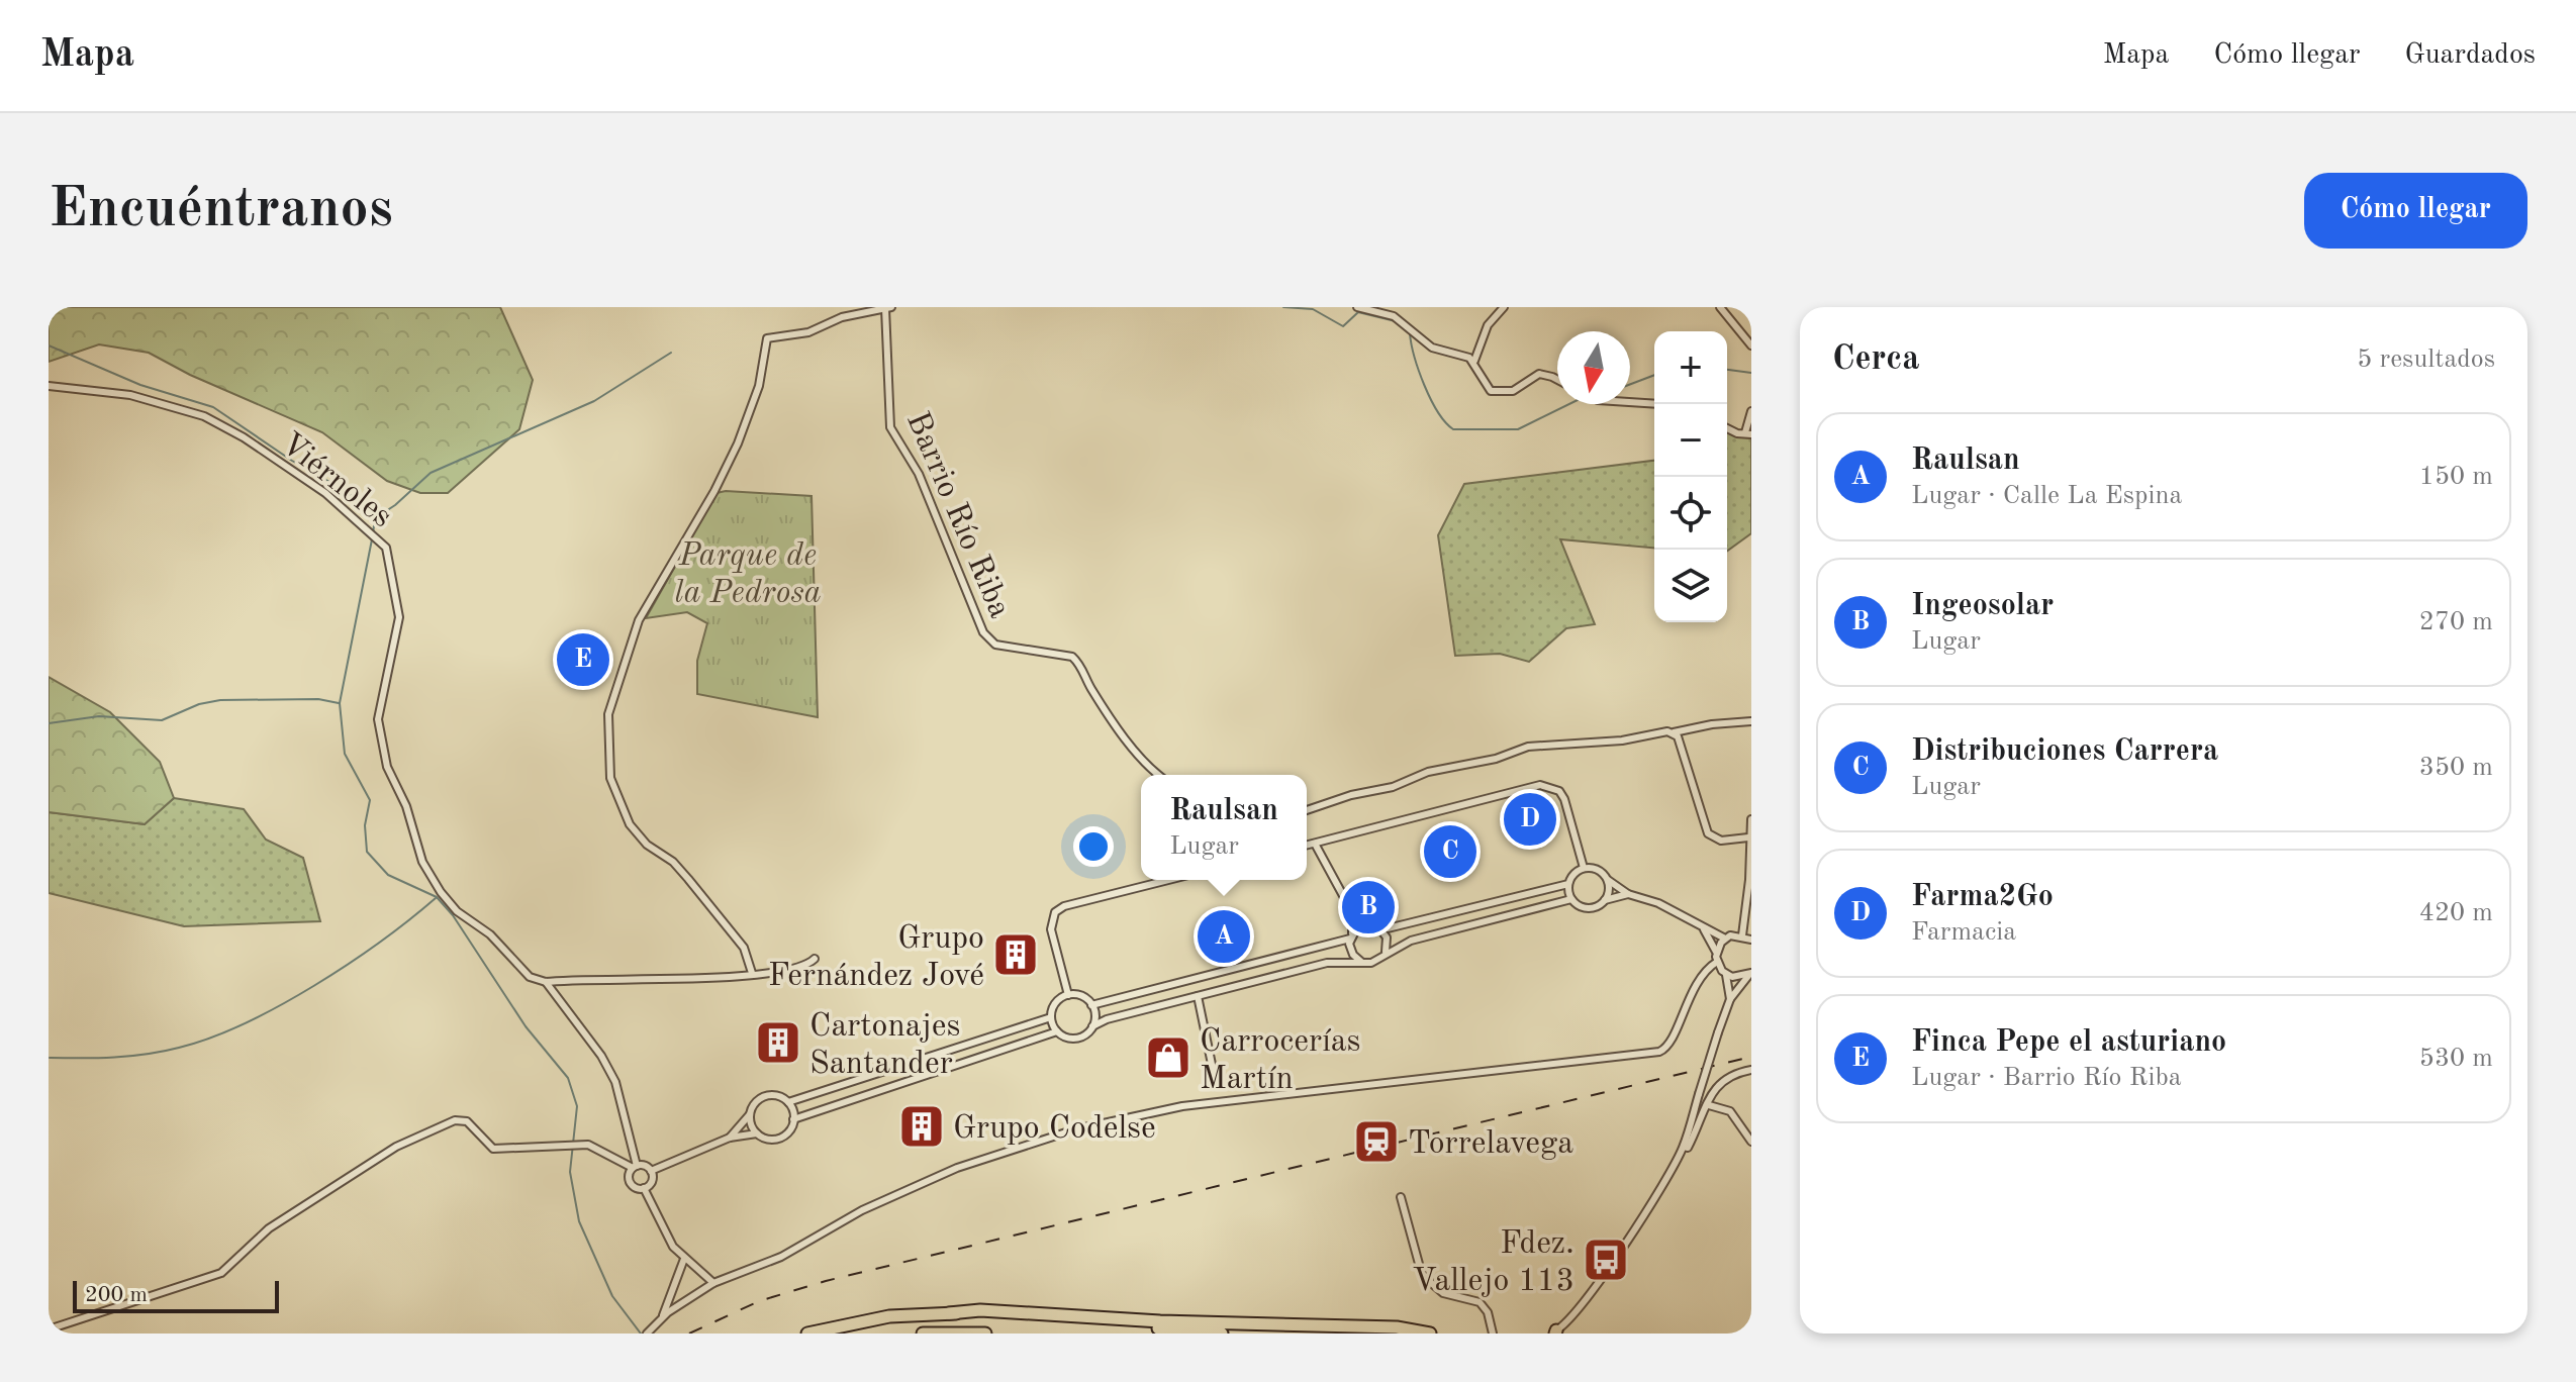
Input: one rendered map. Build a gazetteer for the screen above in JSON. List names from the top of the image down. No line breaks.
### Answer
{"streets":{"street":["Viérnoles","Barrio Río Riba"]},"parks":["Parque de la Pedrosa"],"places":{"building":["Grupo Fernández Jové","Cartonajes Santander","Grupo Codelse"],"shop":["Carrocerías Martín"],"station":["Torrelavega"],"bus stop":["Fdez. Vallejo 113"]},"scale_bar":"200 m","north":"bottom","page":{"header":"Mapa","nav":["Mapa","Cómo llegar","Guardados"],"buttons":"Cómo llegar","title":"Encuéntranos","heading":["Cerca","5 resultados"],"map_buttons":["+","−"],"list":[{"mark":"A","name":"Raulsan","note":"Lugar · Calle La Espina","value":"150 m"},{"mark":"B","name":"Ingeosolar","note":"Lugar","value":"270 m"},{"mark":"C","name":"Distribuciones Carrera","note":"Lugar","value":"350 m"},{"mark":"D","name":"Farma2Go","note":"Farmacia","value":"420 m"},{"mark":"E","name":"Finca Pepe el asturiano","note":"Lugar · Barrio Río Riba","value":"530 m"}],"pins":["E","D","C","B","A"],"popup":["Raulsan","Lugar"],"scale":"200 m"}}
